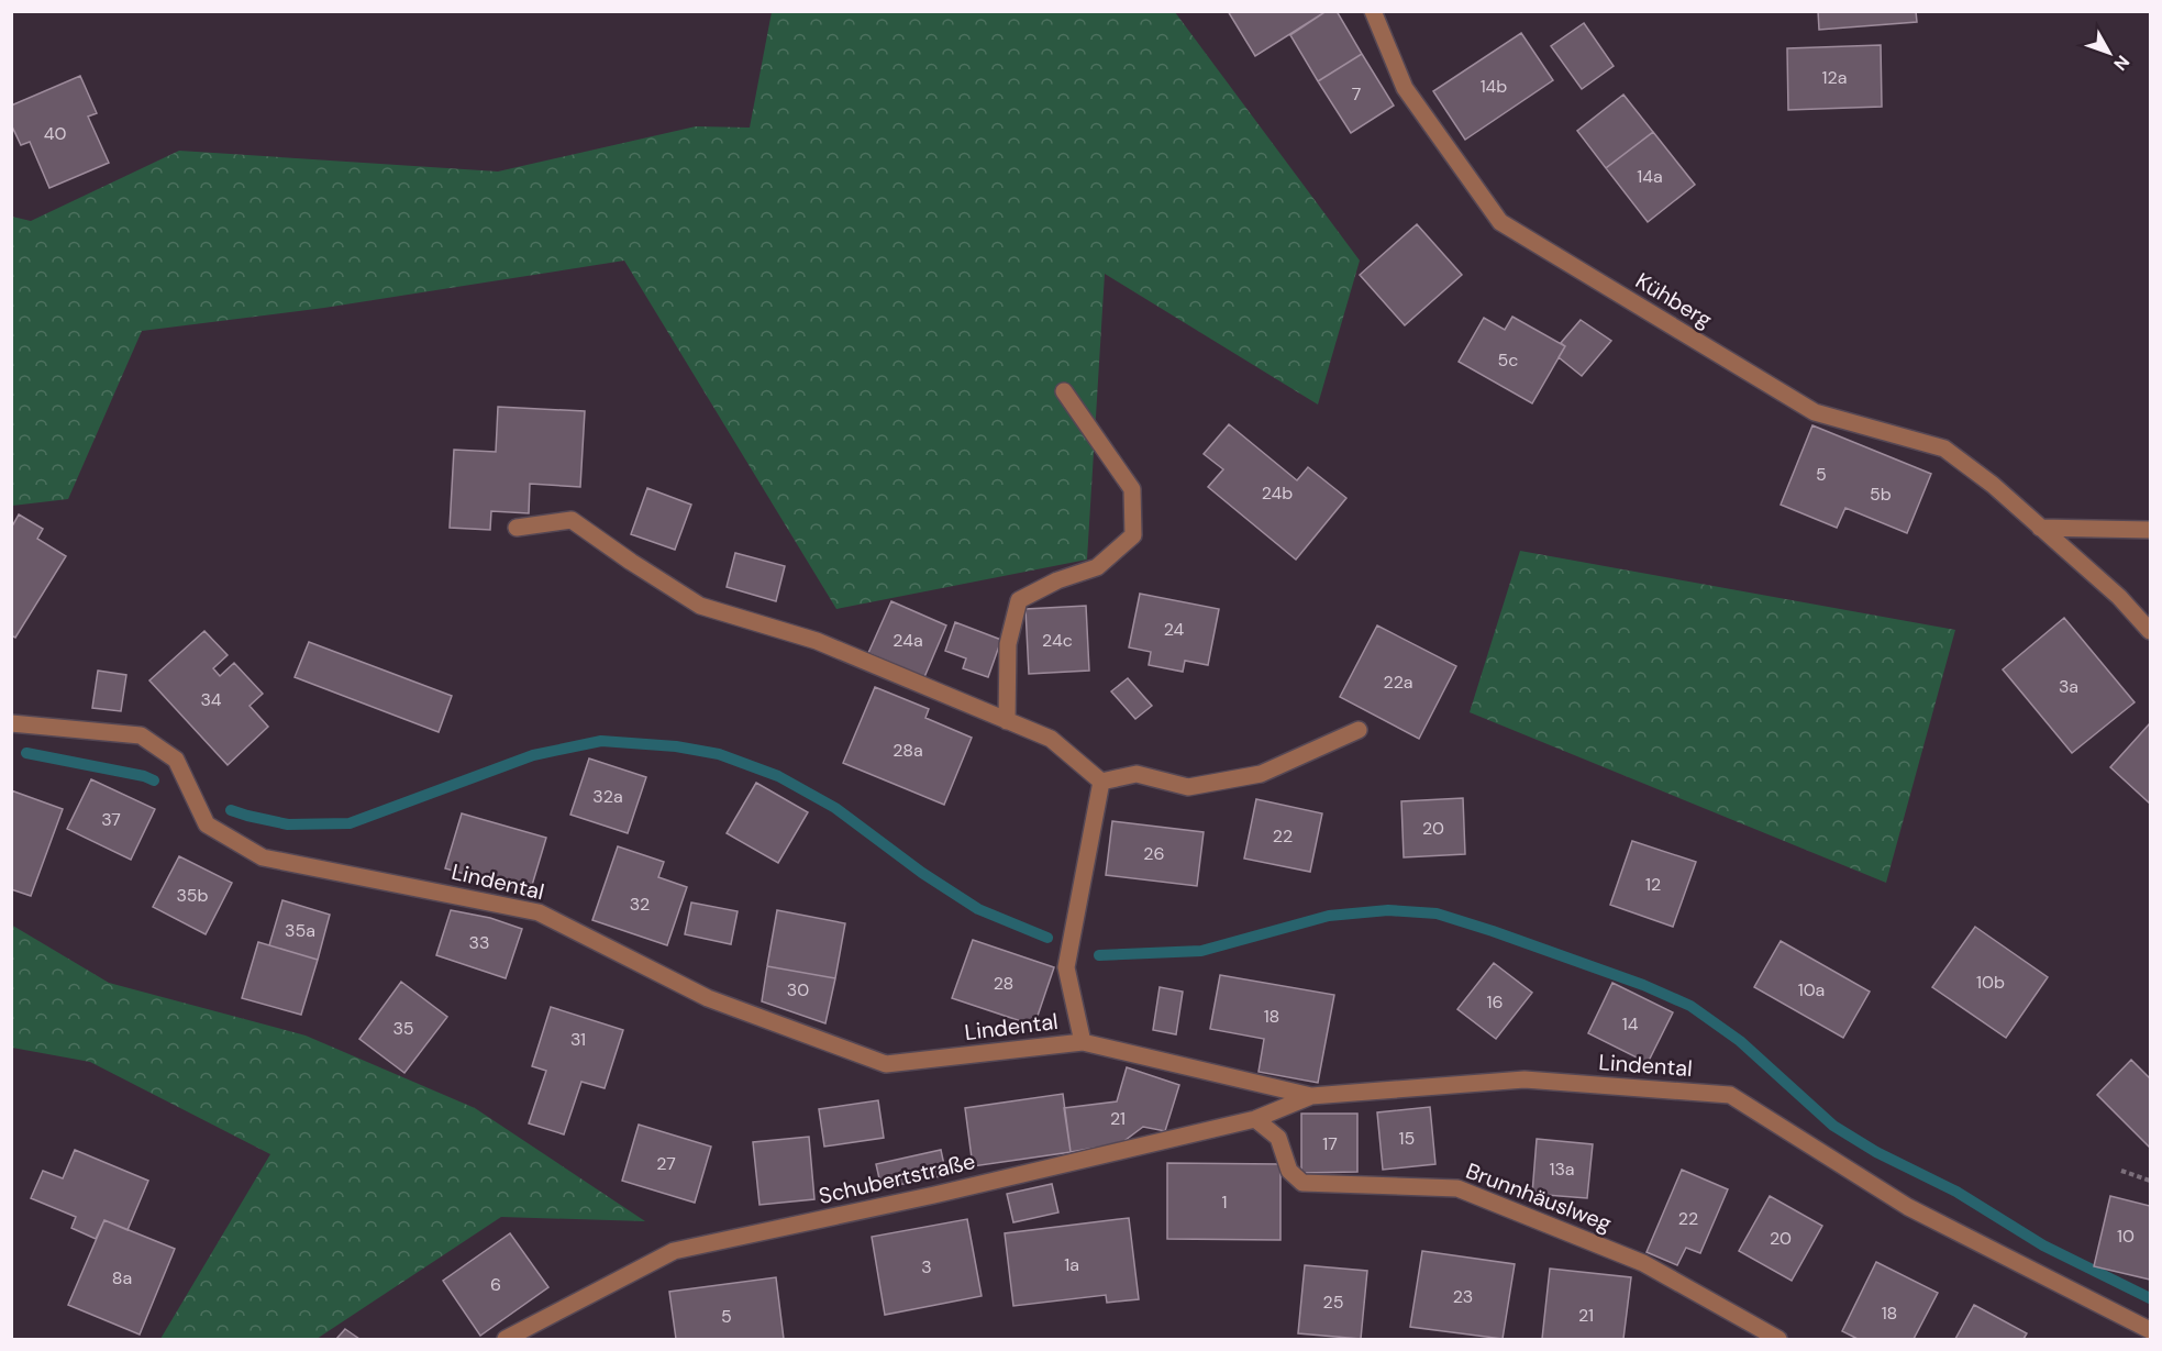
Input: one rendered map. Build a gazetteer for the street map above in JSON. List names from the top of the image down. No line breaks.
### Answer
{"streets":{"street":["Kühberg","Lindental","Schubertstraße","Brunnhäuslweg"]},"crossings":[["Lindental","Schubertstraße"],["Schubertstraße","Brunnhäuslweg"]],"house_numbers":["12a","14b","7","40","14a","5c","5","24b","5b","24","24a","24c","22a","3a","34","28a","32a","37","20","22","26","12","35b","32","35a","33","10b","28","30","10a","16","18","14","35","31","21","15","17","27","13a","1","22","10","20","1a","3","8a","6","23","25","18","21","5"],"north":"bottom right"}
